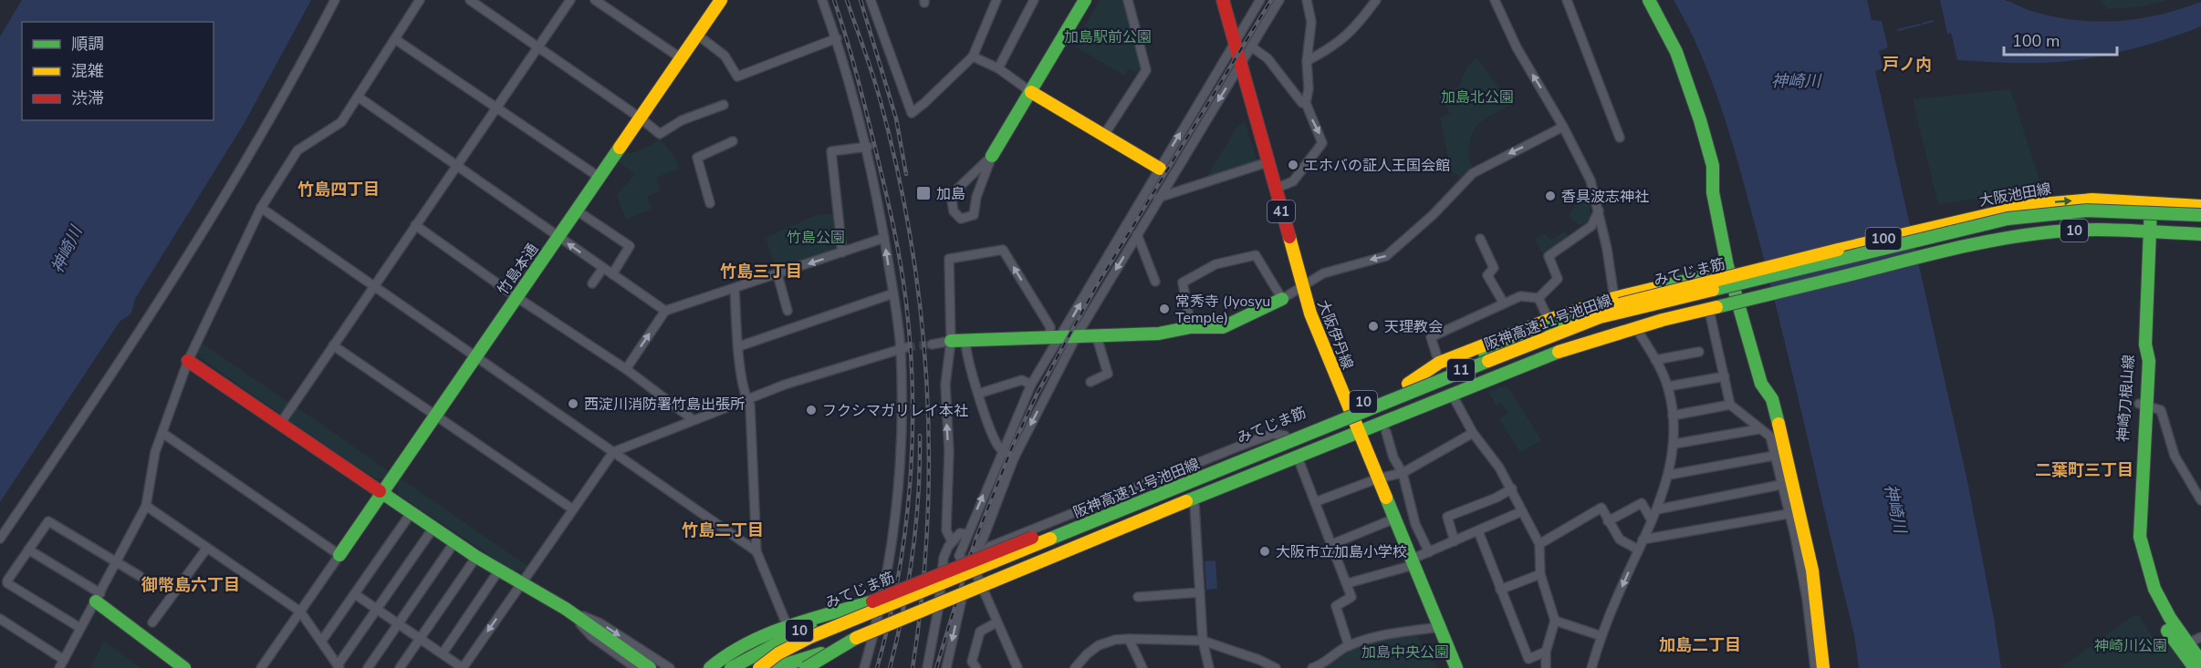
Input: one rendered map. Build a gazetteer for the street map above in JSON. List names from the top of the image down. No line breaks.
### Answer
{"streets":{"main road":["大阪池田線","41","10","100","竹島本通","みてじま筋","阪神高速11号池田線","大阪伊丹線","11","神崎刀根山線"]},"crossings":[["大阪池田線","みてじま筋"],["大阪池田線","神崎刀根山線"],["10","100"],["10","阪神高速11号池田線"],["10","大阪伊丹線"],["10","神崎刀根山線"],["みてじま筋","大阪伊丹線"]],"districts":["戸ノ内","竹島四丁目","竹島三丁目","二葉町三丁目","竹島二丁目","御幣島六丁目","加島二丁目"],"water":["神崎川"],"parks":["加島駅前公園","加島北公園","竹島公園","神崎川公園","加島中央公園"],"places":{"other":["エホバの証人王国会館","香具波志神社","常秀寺 (Jyosyu Temple)","天理教会","西淀川消防署竹島出張所","フクシマガリレイ本社","大阪市立加島小学校"],"transit":["加島"]},"legend":["順調","混雑","渋滞"],"scale_bar":"100 m"}
